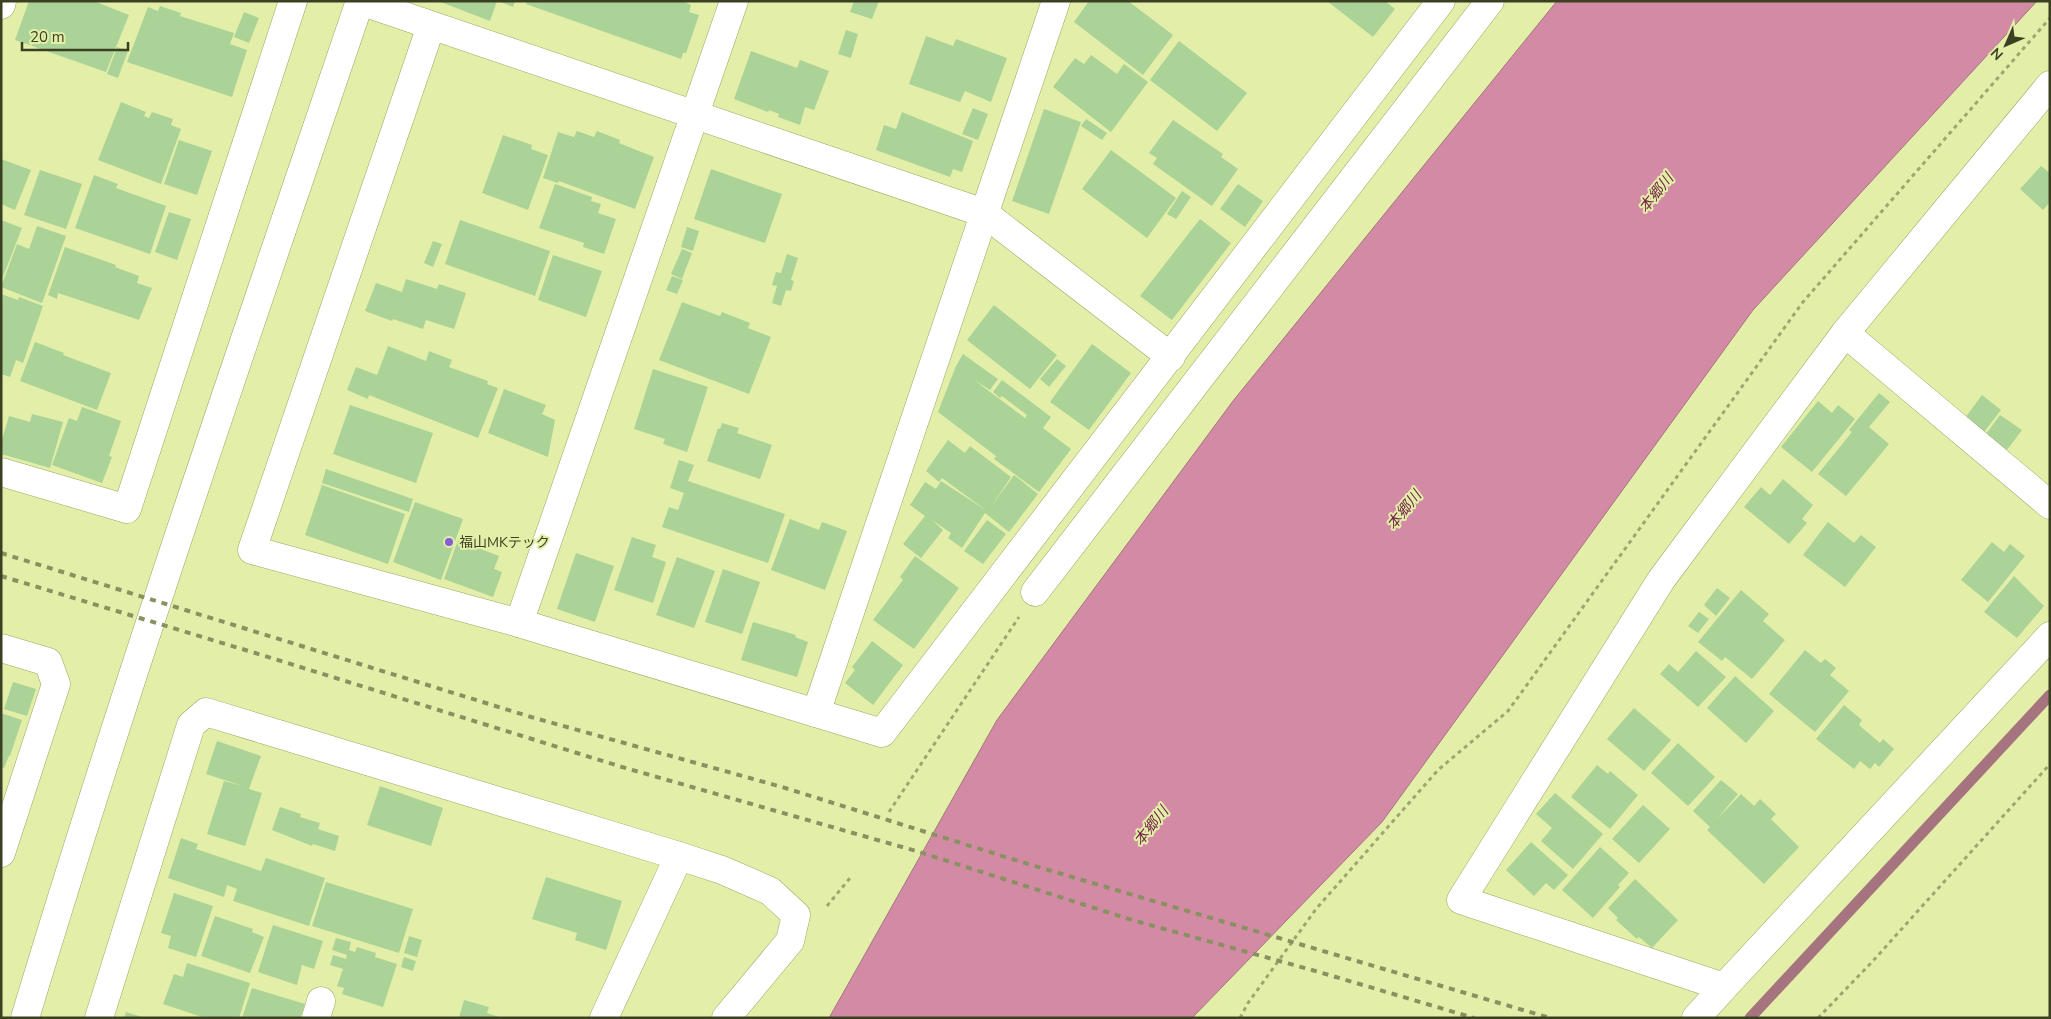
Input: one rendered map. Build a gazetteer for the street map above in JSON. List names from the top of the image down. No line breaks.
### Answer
{"water":["本郷川"],"places":["福山MKテック"],"scale_bar":"20 m","north":"bottom left"}
